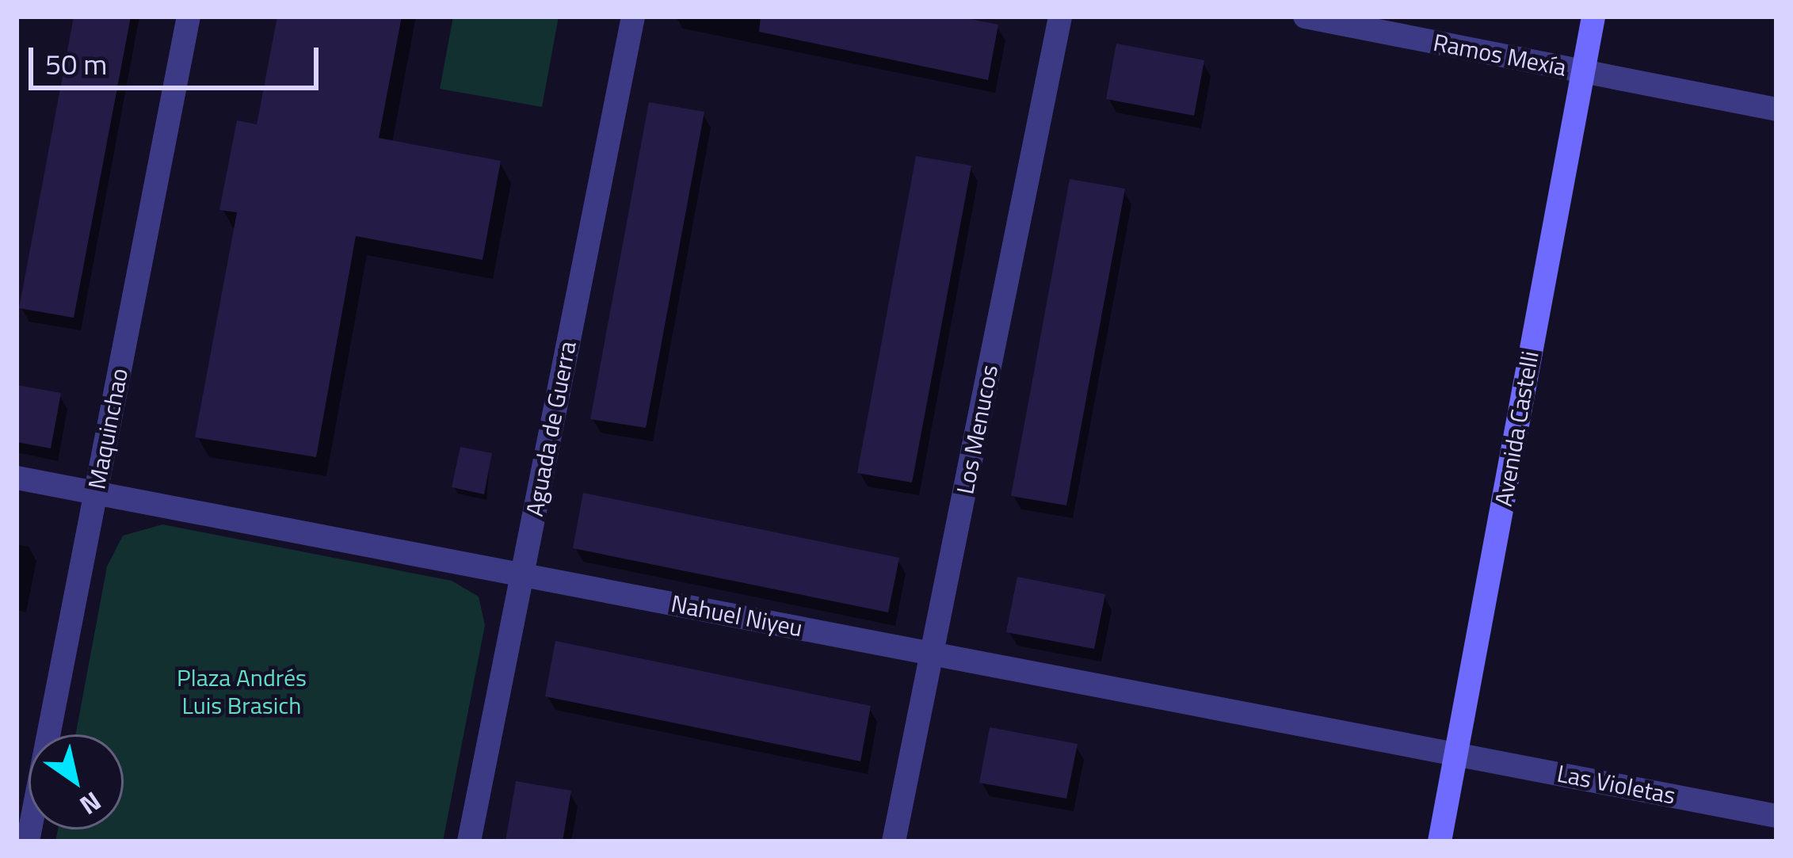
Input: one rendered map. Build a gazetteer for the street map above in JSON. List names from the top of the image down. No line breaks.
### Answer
{"streets":{"main road":["Avenida Castelli"],"street":["Ramos Mexía","Maquinchao","Aguada de Guerra","Los Menucos","Nahuel Niyeu","Las Violetas"]},"crossings":[["Ramos Mexía","Avenida Castelli"],["Maquinchao","Nahuel Niyeu"],["Aguada de Guerra","Nahuel Niyeu"],["Avenida Castelli","Nahuel Niyeu"],["Avenida Castelli","Las Violetas"],["Los Menucos","Nahuel Niyeu"],["Nahuel Niyeu","Las Violetas"]],"parks":["Plaza Andrés Luis Brasich"],"scale_bar":"50 m","north":"bottom right"}
